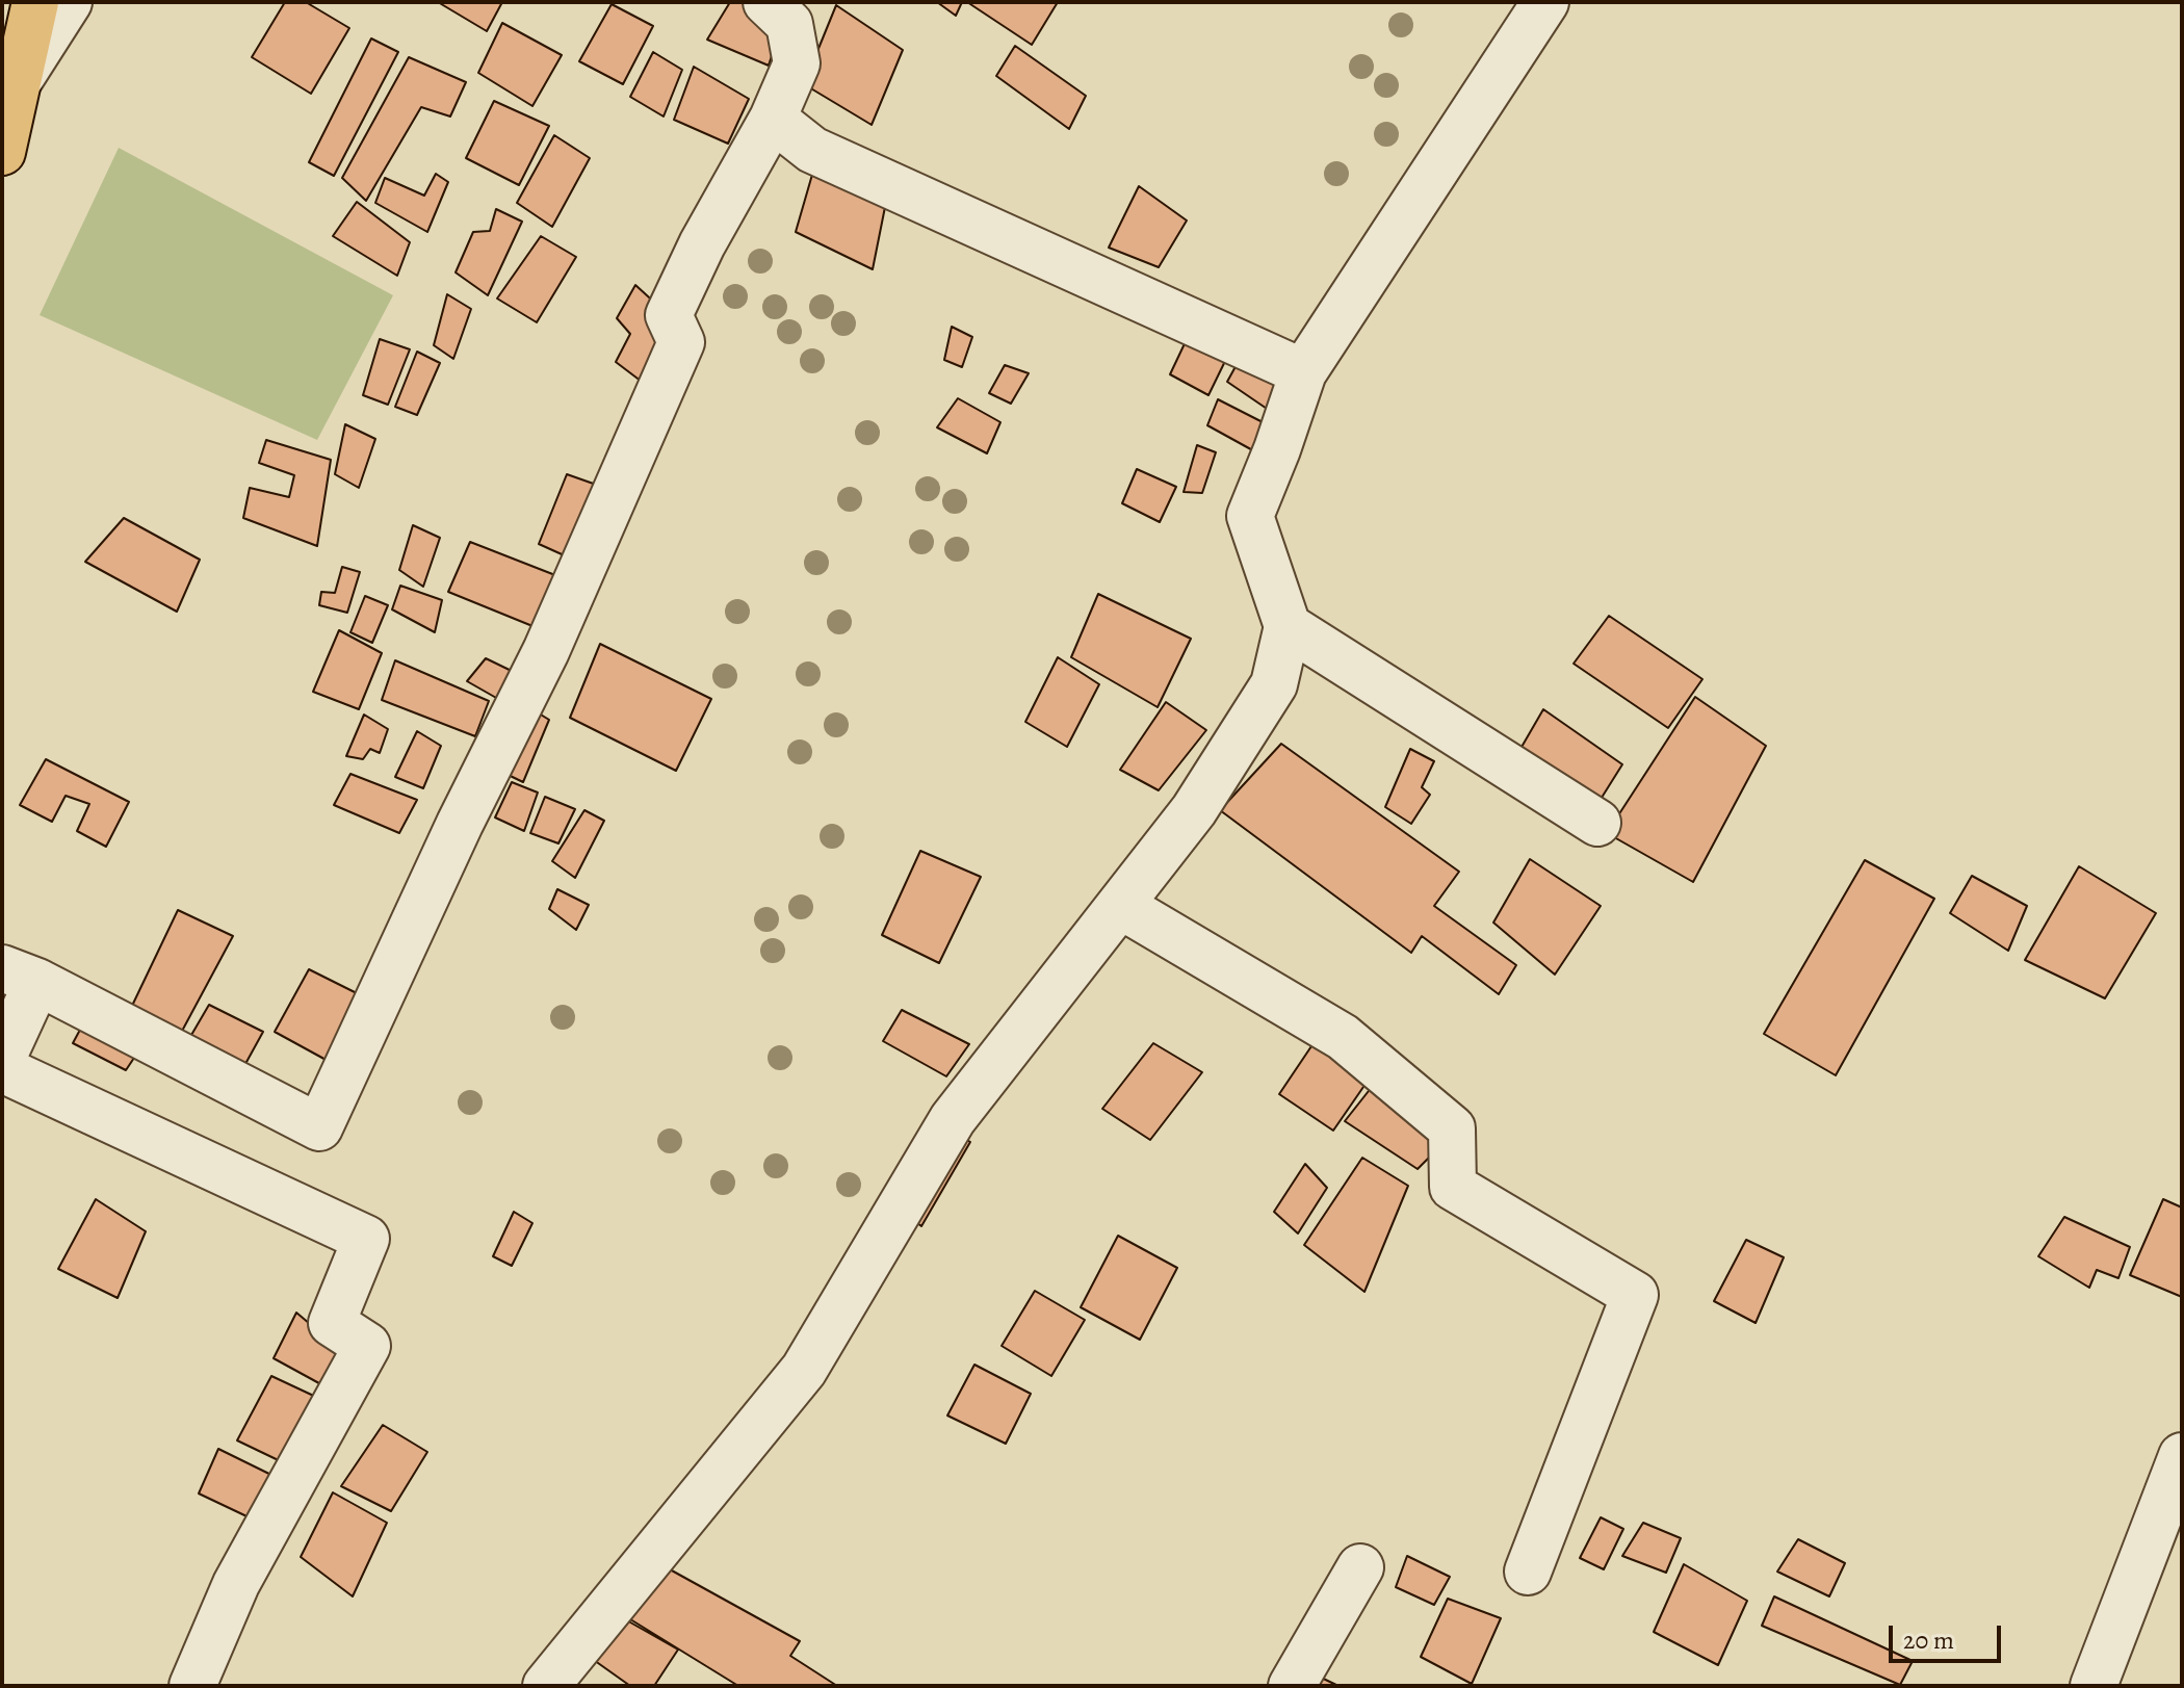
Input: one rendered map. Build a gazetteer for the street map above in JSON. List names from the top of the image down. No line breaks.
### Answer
{"scale_bar":"20 m"}
